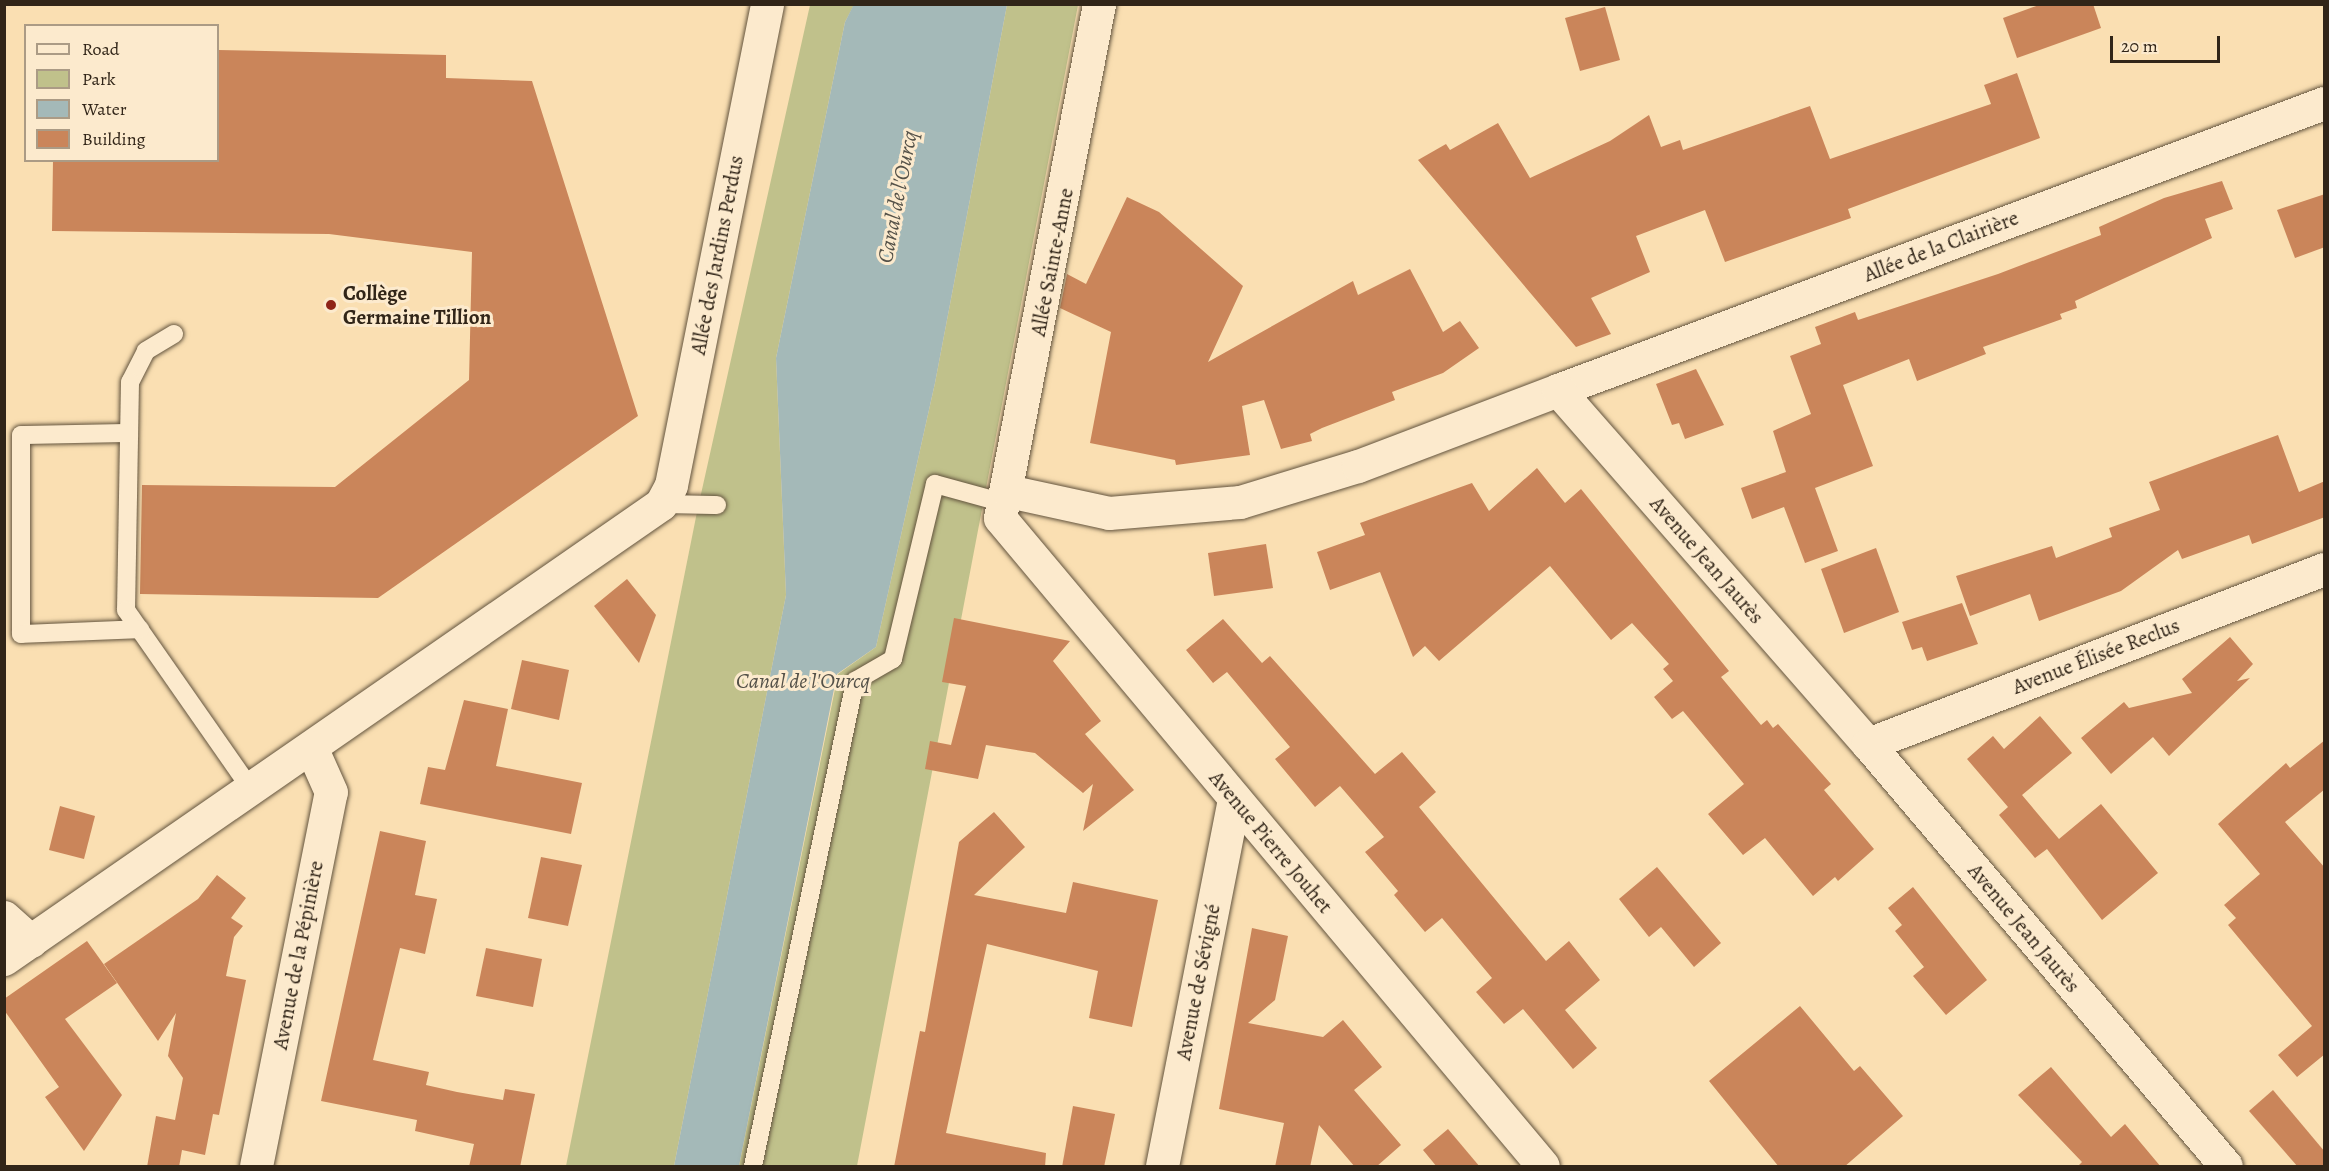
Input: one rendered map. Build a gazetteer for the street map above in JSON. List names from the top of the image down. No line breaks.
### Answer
{"streets":{"street":["Allée de la Clairière","Allée des Jardins Perdus","Allée Sainte-Anne","Avenue Jean Jaurès","Avenue Élisée Reclus","Avenue Pierre Jouhet","Avenue de la Pépinière","Avenue de Sévigné"]},"crossings":[["Allée de la Clairière","Avenue Jean Jaurès"],["Allée Sainte-Anne","Avenue Pierre Jouhet"],["Avenue Jean Jaurès","Avenue Élisée Reclus"],["Avenue Pierre Jouhet","Avenue de Sévigné"]],"water":["Canal de l'Ourcq"],"places":["Collège Germaine Tillion"],"legend":["Road","Park","Water","Building"],"scale_bar":"20 m"}
